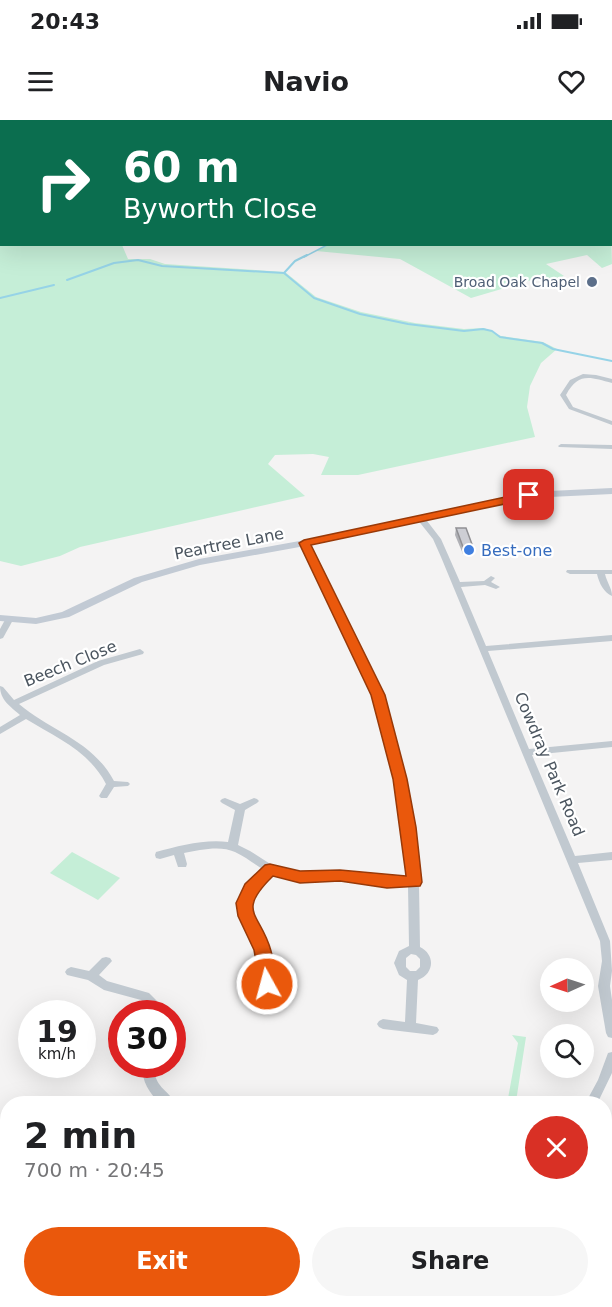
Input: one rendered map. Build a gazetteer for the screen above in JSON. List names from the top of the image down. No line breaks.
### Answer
{"streets":{"street":["Peartree Lane","Beech Close","Cowdray Park Road"]},"crossings":[["Peartree Lane","Cowdray Park Road"]],"places":["Broad Oak Chapel","Best-one"],"north":"left","page":{"status":"20:43","header":"Navio","turn":["60 m","Byworth Close"],"speed":"19 km/h","limit":"30","heading":["2 min","700 m · 20:45"],"buttons":["Exit","Share"]}}
